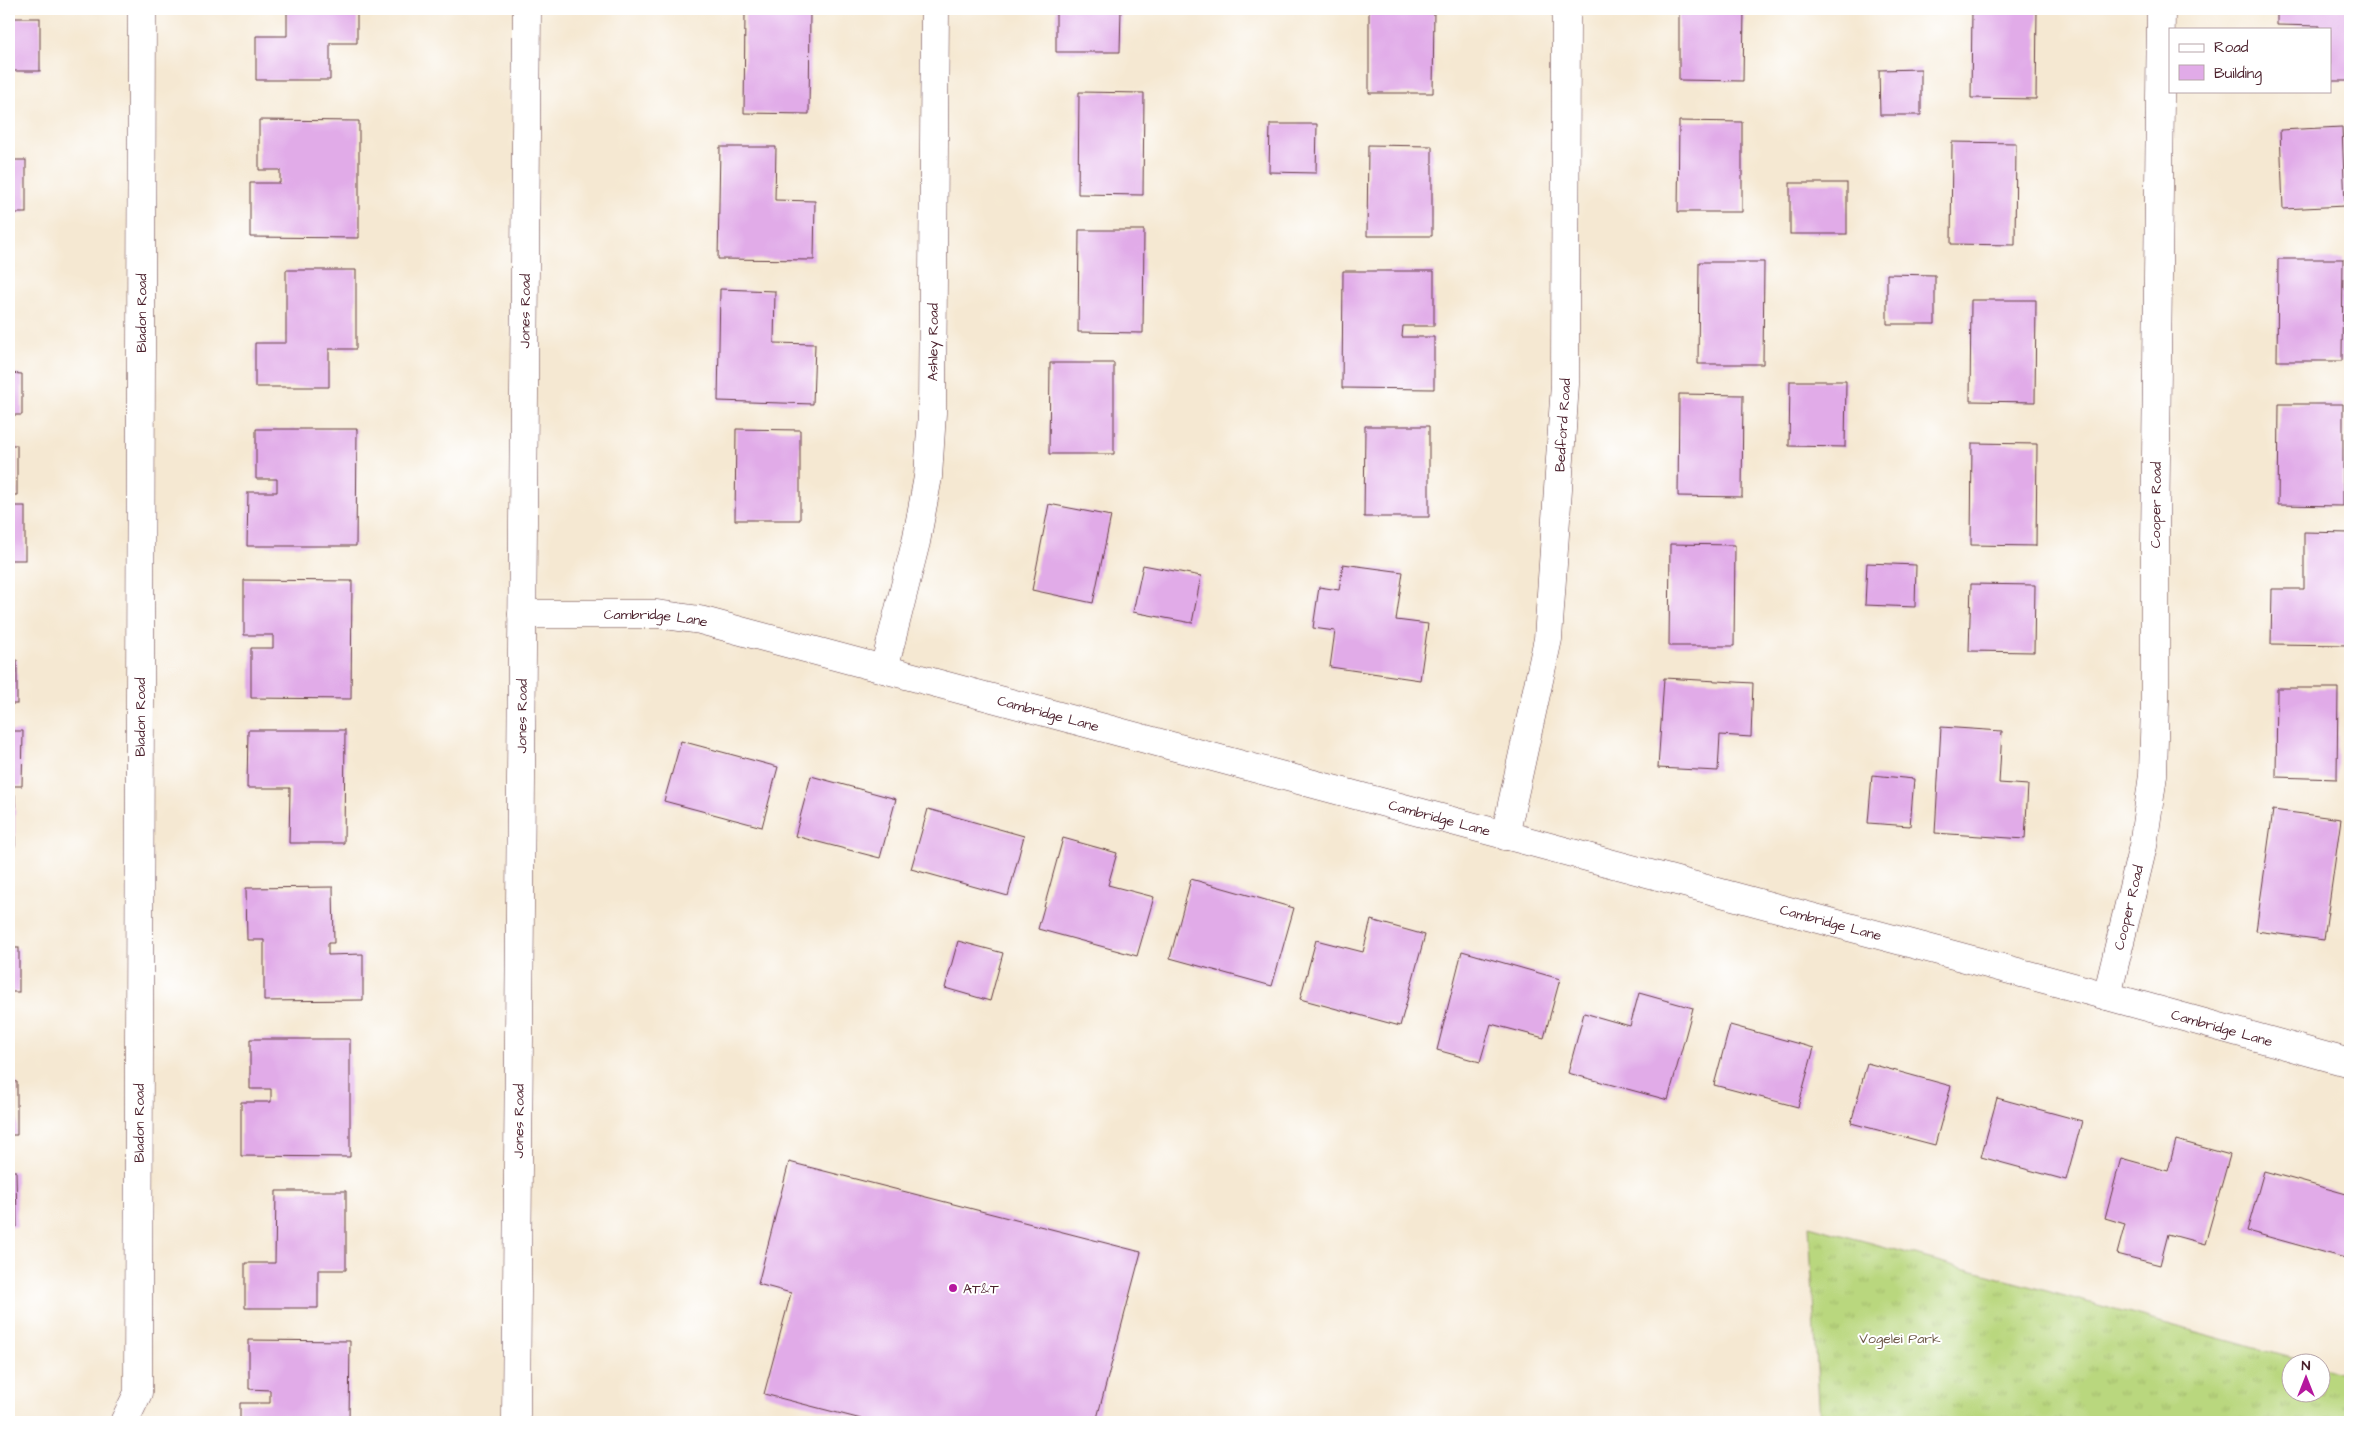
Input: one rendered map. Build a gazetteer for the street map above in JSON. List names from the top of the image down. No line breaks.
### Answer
{"streets":{"street":["Jones Road","Bladon Road","Ashley Road","Bedford Road","Cooper Road","Cambridge Lane"]},"crossings":[["Jones Road","Cambridge Lane"],["Ashley Road","Cambridge Lane"],["Bedford Road","Cambridge Lane"],["Cooper Road","Cambridge Lane"]],"parks":["Vogelei Park"],"places":["AT&T"],"legend":["Road","Building"],"north":"top"}
